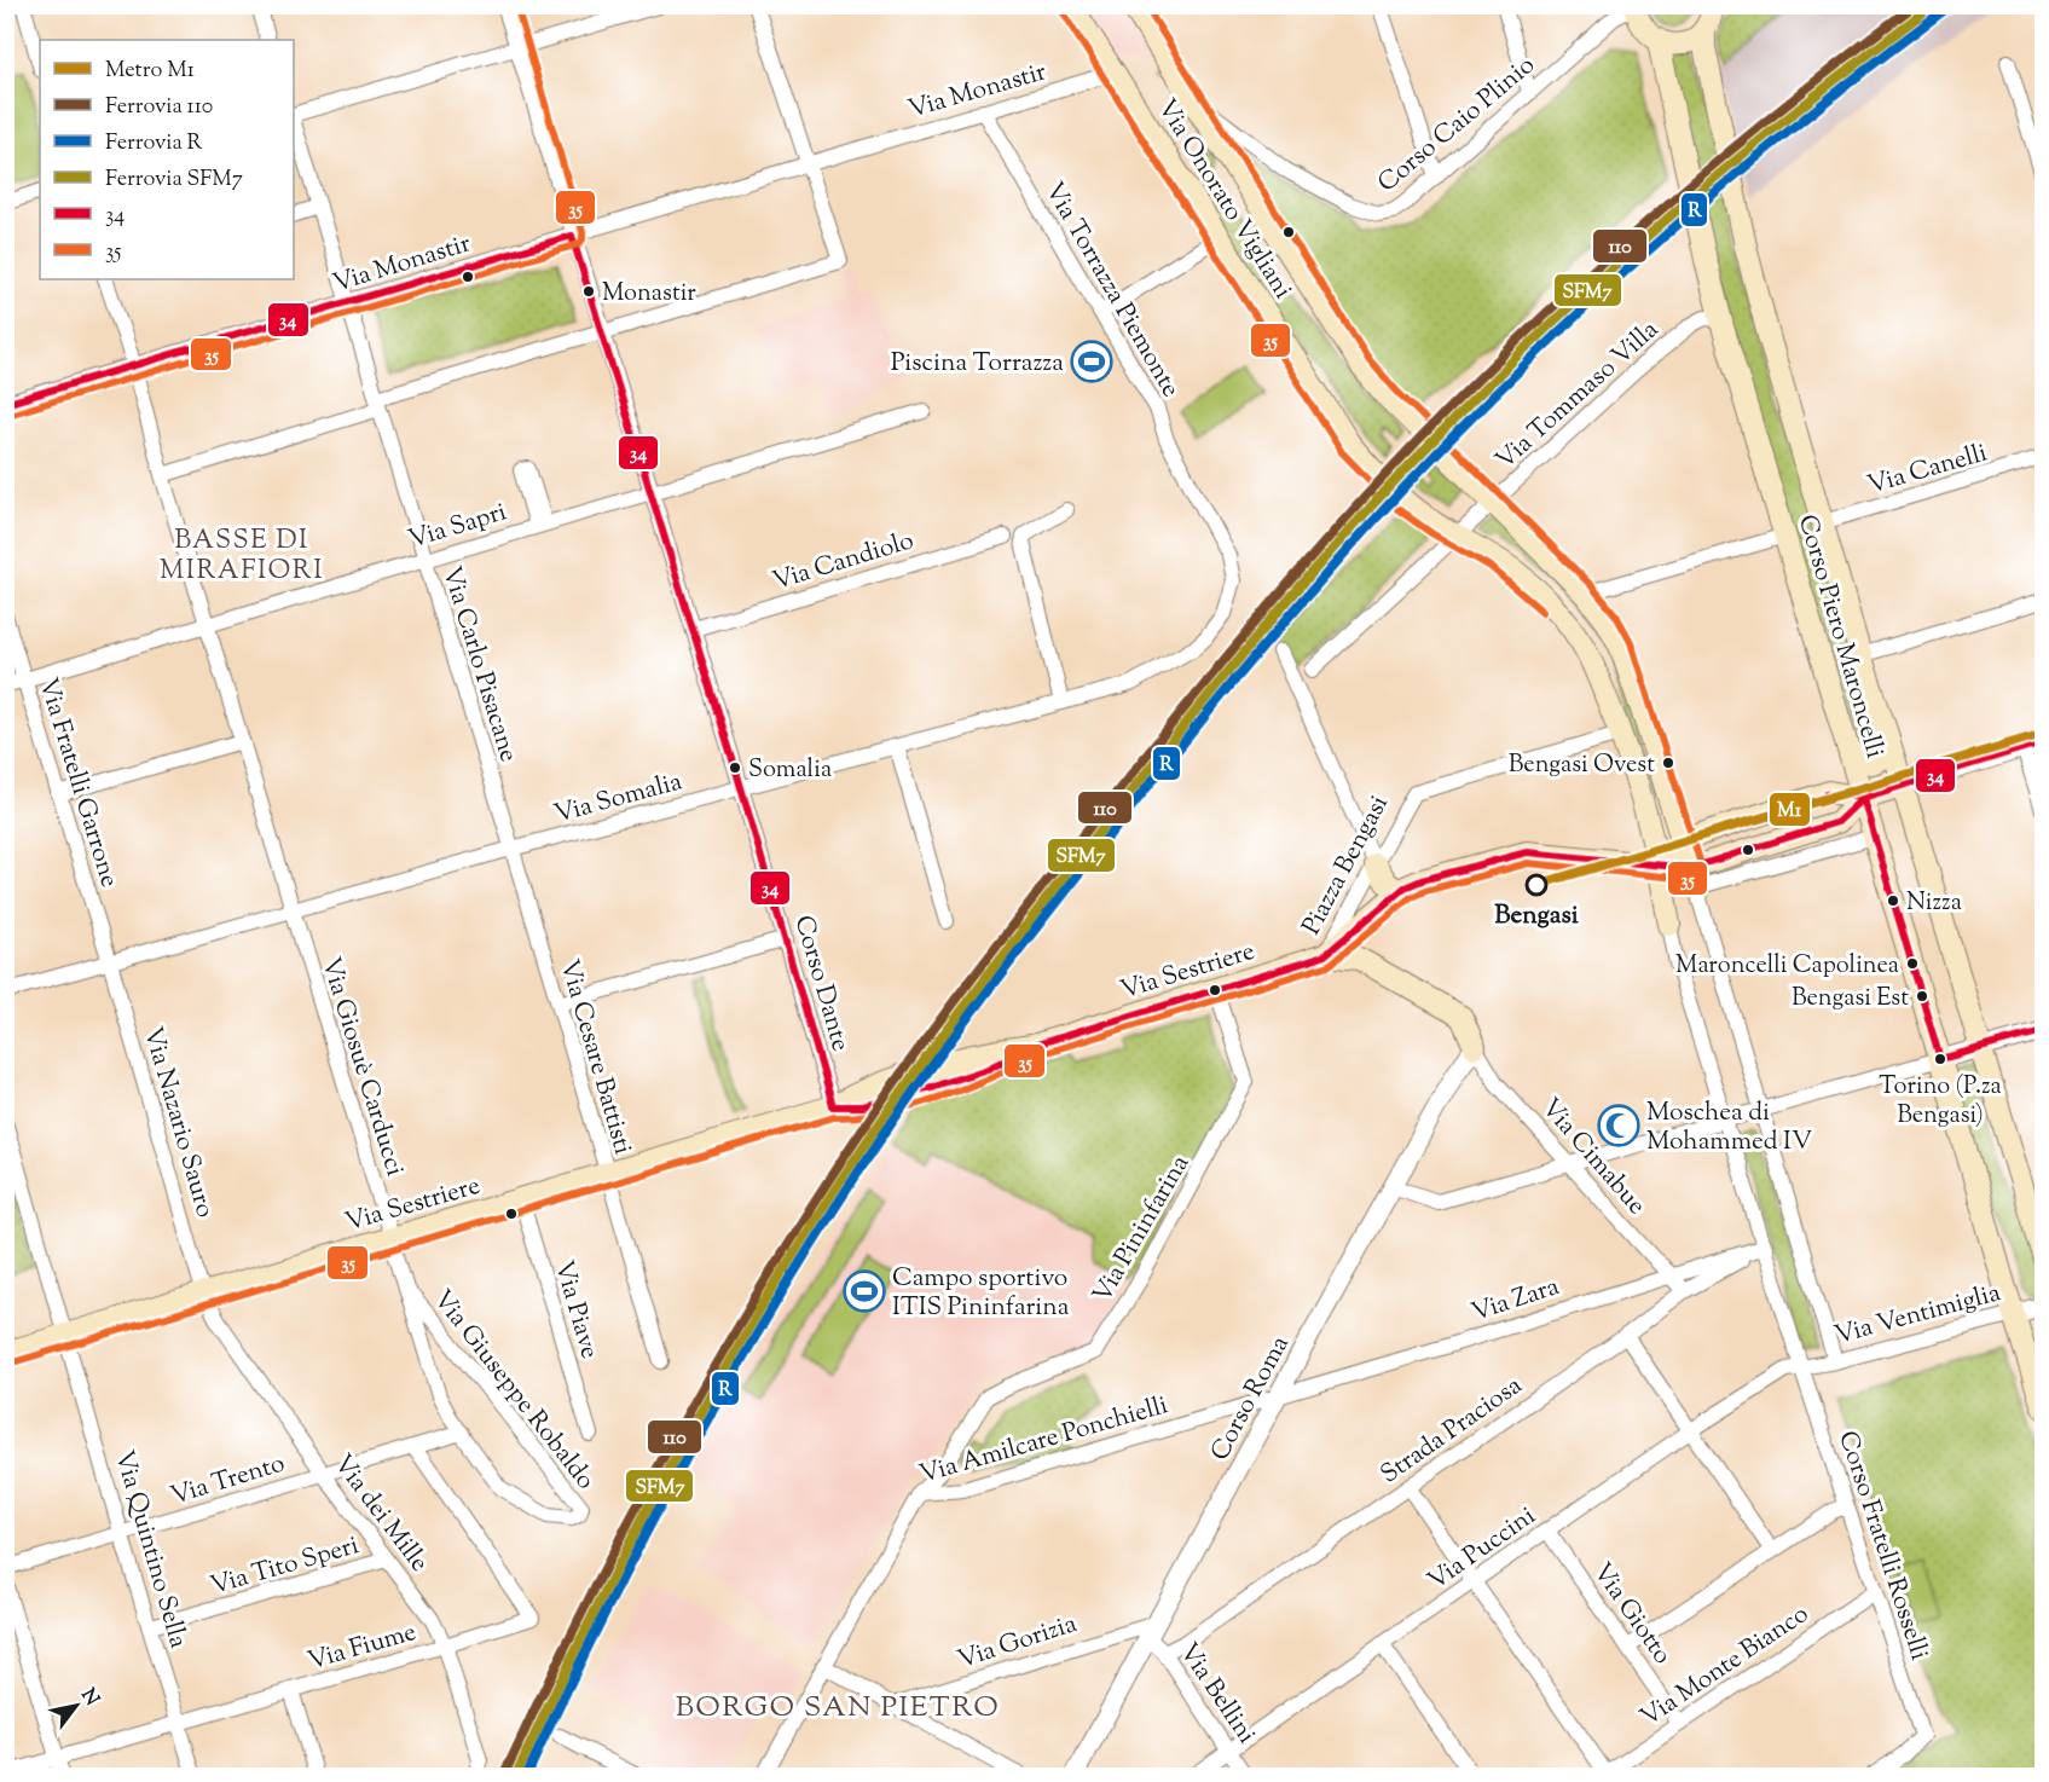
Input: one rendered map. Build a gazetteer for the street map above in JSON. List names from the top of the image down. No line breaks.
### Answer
{"streets":{"main road":["Via Onorato Vigliani","Corso Piero Maroncelli","Piazza Bengasi","Via Sestriere"],"street":["Via Monastir","Corso Caio Plinio","Via Torrazza Piemonte","Via Tommaso Villa","Via Canelli","Via Sapri","Via Candiolo","Via Carlo Pisacane","Via Fratelli Garrone","Via Somalia","Corso Dante","Via Cesare Battisti","Via Giosuè Carducci","Via Nazario Sauro","Via Cimabue","Via Pininfarina","Via Zara","Via Piave","Via Ventimiglia","Via Giuseppe Robaldo","Corso Roma","Strada Praciosa","Via Amilcare Ponchielli","Via Trento","Via dei Mille","Corso Fratelli Rosselli","Via Puccini","Via Quintino Sella","Via Tito Speri","Via Giotto","Via Gorizia","Via Fiume","Via Monte Bianco","Via Bellini"]},"crossings":[["Via Monastir","Via Onorato Vigliani"],["Via Monastir","Via Torrazza Piemonte"],["Via Monastir","Via Carlo Pisacane"],["Via Monastir","Via Giosuè Carducci"],["Corso Caio Plinio","Via Onorato Vigliani"],["Via Onorato Vigliani","Via Tommaso Villa"],["Via Onorato Vigliani","Piazza Bengasi"],["Via Torrazza Piemonte","Via Somalia"],["Via Tommaso Villa","Corso Piero Maroncelli"],["Via Canelli","Corso Piero Maroncelli"],["Via Sapri","Via Carlo Pisacane"],["Via Sapri","Via Fratelli Garrone"],["Via Sapri","Via Giosuè Carducci"],["Corso Piero Maroncelli","Via Ventimiglia"],["Via Carlo Pisacane","Via Somalia"],["Via Carlo Pisacane","Via Cesare Battisti"],["Via Fratelli Garrone","Via Somalia"],["Via Fratelli Garrone","Via Nazario Sauro"],["Via Somalia","Corso Dante"],["Via Somalia","Via Cesare Battisti"],["Via Somalia","Via Giosuè Carducci"],["Via Somalia","Via Nazario Sauro"],["Piazza Bengasi","Via Sestriere"],["Via Sestriere","Corso Dante"],["Via Sestriere","Via Cesare Battisti"],["Via Sestriere","Via Giosuè Carducci"],["Via Sestriere","Via Nazario Sauro"],["Via Sestriere","Via Cimabue"],["Via Sestriere","Via Pininfarina"],["Via Sestriere","Via Piave"],["Via Sestriere","Via Giuseppe Robaldo"],["Via Sestriere","Corso Roma"],["Via Sestriere","Via dei Mille"],["Via Sestriere","Via Quintino Sella"],["Via Giosuè Carducci","Via Giuseppe Robaldo"],["Via Nazario Sauro","Via dei Mille"],["Via Cimabue","Via Zara"],["Via Cimabue","Corso Roma"],["Via Cimabue","Strada Praciosa"],["Via Pininfarina","Via Amilcare Ponchielli"],["Via Zara","Corso Roma"],["Via Zara","Strada Praciosa"],["Via Zara","Via Amilcare Ponchielli"],["Via Zara","Corso Fratelli Rosselli"],["Via Ventimiglia","Corso Fratelli Rosselli"],["Via Ventimiglia","Via Puccini"],["Via Giuseppe Robaldo","Via Trento"],["Corso Roma","Via Amilcare Ponchielli"],["Corso Roma","Via Gorizia"],["Corso Roma","Via Bellini"],["Strada Praciosa","Corso Fratelli Rosselli"],["Strada Praciosa","Via Bellini"],["Via Trento","Via dei Mille"],["Via Trento","Via Quintino Sella"],["Via Trento","Via Fiume"],["Via dei Mille","Via Tito Speri"],["Via dei Mille","Via Fiume"],["Corso Fratelli Rosselli","Via Puccini"],["Corso Fratelli Rosselli","Via Monte Bianco"],["Via Puccini","Via Giotto"],["Via Puccini","Via Bellini"],["Via Quintino Sella","Via Tito Speri"],["Via Quintino Sella","Via Fiume"],["Via Giotto","Via Monte Bianco"],["Via Gorizia","Via Bellini"]],"districts":["BASSE DI MIRAFIORI","BORGO SAN PIETRO"],"places":{"other":["Monastir","Bengasi Ovest","Somalia","Bengasi","Nizza","Maroncelli Capolinea","Bengasi Est","Torino (P.za Bengasi)"],"sports":["Piscina Torrazza","Campo sportivo ITIS Pininfarina"],"mosque":["Moschea di Mohammed IV"]},"lines":["rail line 110","rail line R","transit line 35","rail line SFM7","transit line 34","metro line M1"],"legend":["Metro M1","Ferrovia 110","Ferrovia R","Ferrovia SFM7","34","35"],"north":"top right"}
